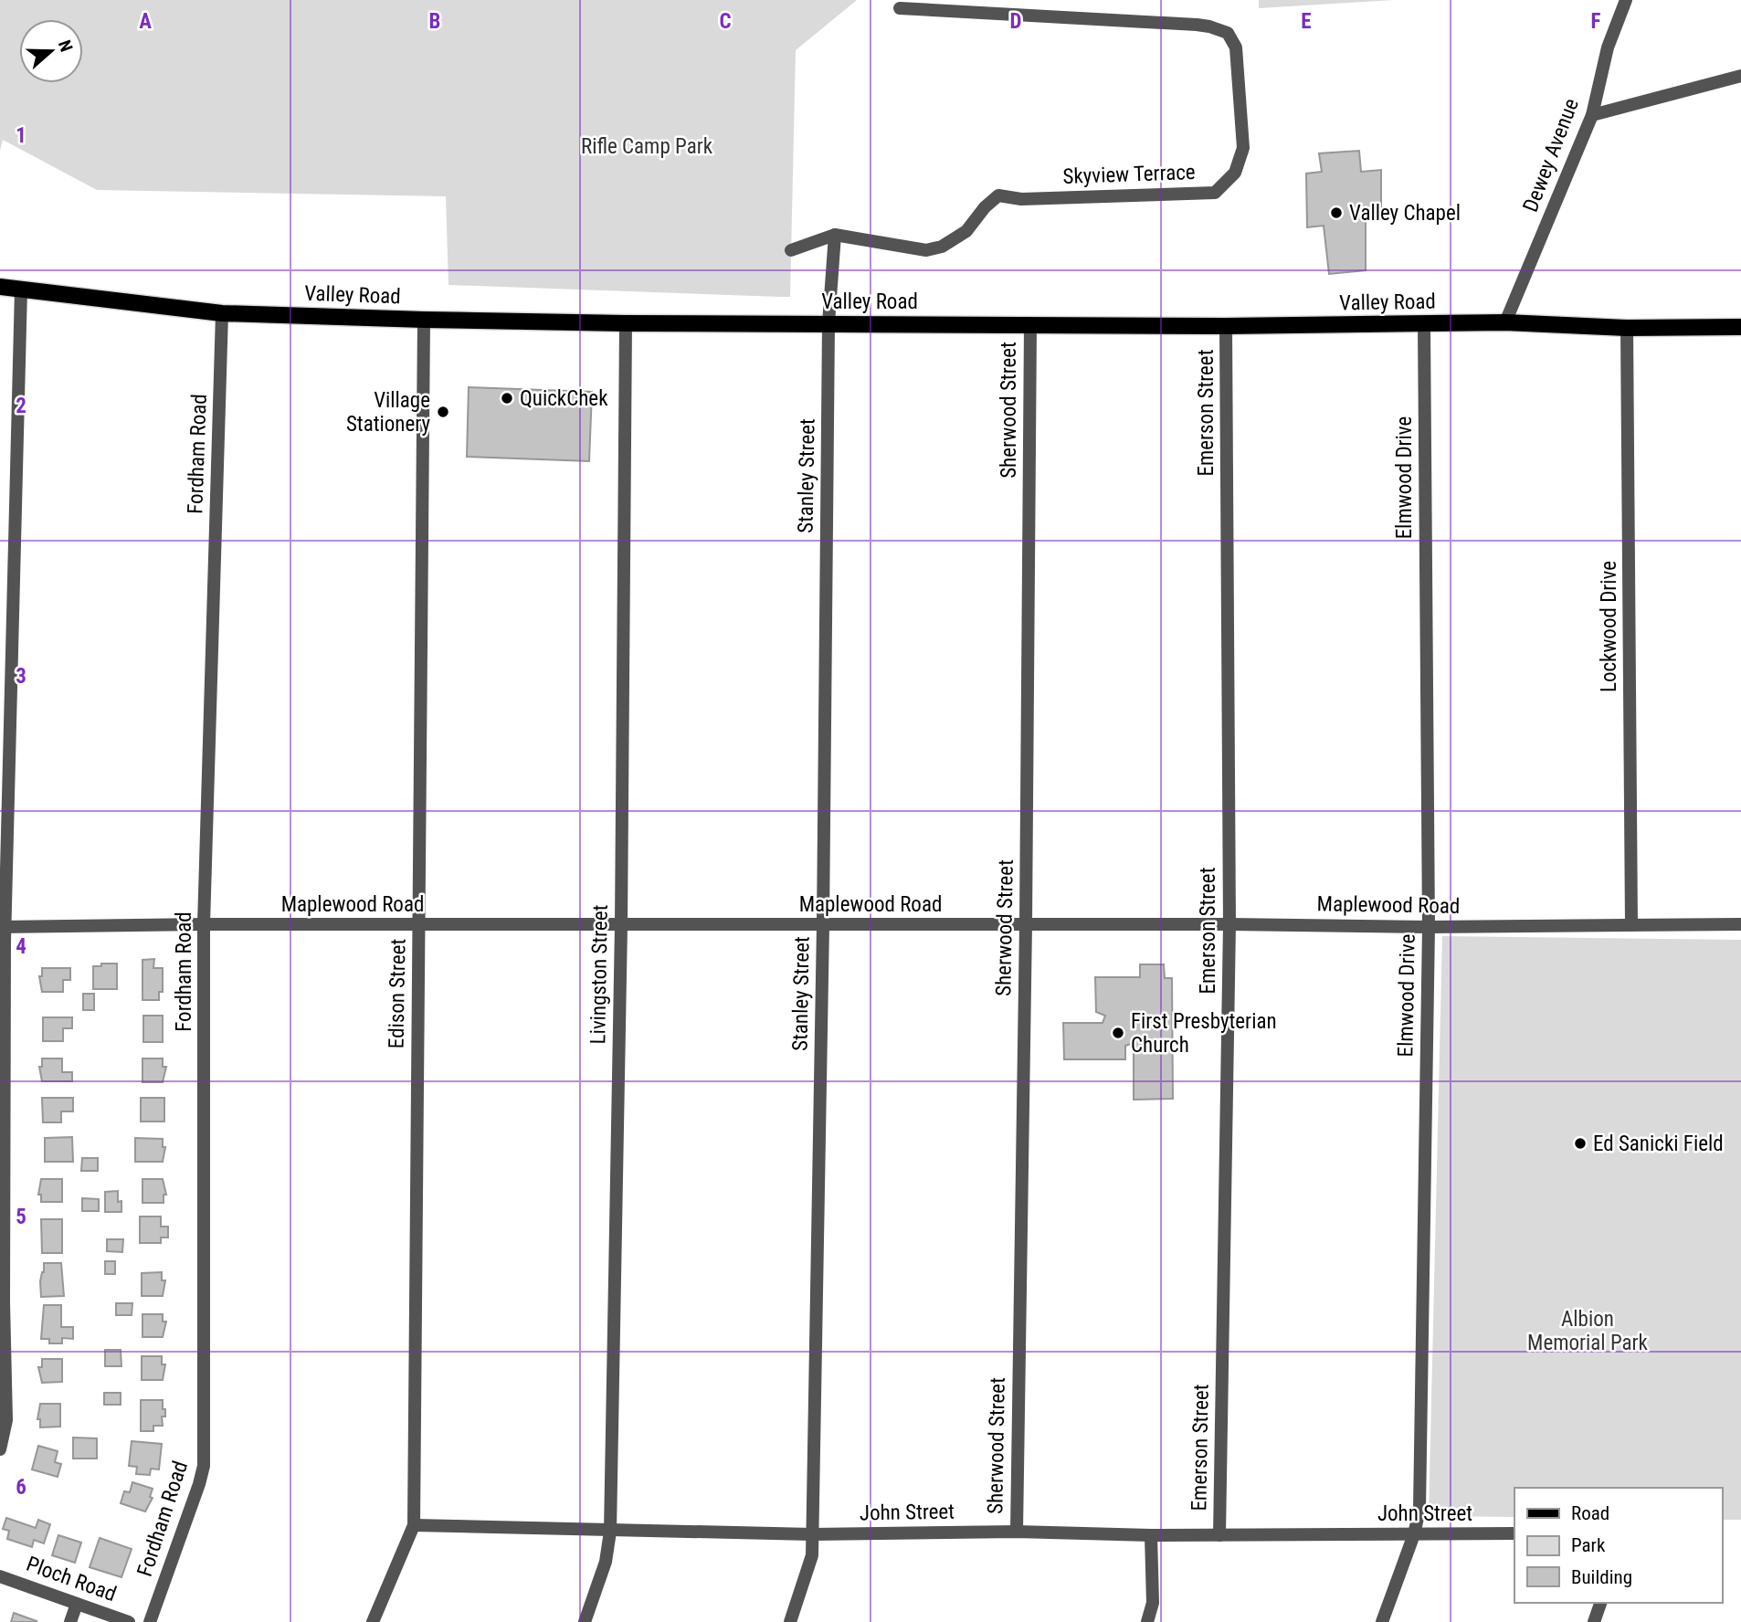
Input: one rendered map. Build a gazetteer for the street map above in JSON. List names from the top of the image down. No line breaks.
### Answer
{"streets":{"main road":["Valley Road"],"street":["Dewey Avenue","Skyview Terrace","Sherwood Street","Emerson Street","Fordham Road","Stanley Street","Elmwood Drive","Lockwood Drive","Maplewood Road","Livingston Street","Edison Street","John Street","Ploch Road"]},"crossings":[["Dewey Avenue","Valley Road"],["Valley Road","Sherwood Street"],["Valley Road","Emerson Street"],["Valley Road","Fordham Road"],["Valley Road","Stanley Street"],["Valley Road","Elmwood Drive"],["Valley Road","Lockwood Drive"],["Valley Road","Livingston Street"],["Valley Road","Edison Street"],["Sherwood Street","Maplewood Road"],["Sherwood Street","John Street"],["Emerson Street","Maplewood Road"],["Emerson Street","John Street"],["Fordham Road","Maplewood Road"],["Stanley Street","Maplewood Road"],["Stanley Street","John Street"],["Elmwood Drive","Maplewood Road"],["Elmwood Drive","John Street"],["Lockwood Drive","Maplewood Road"],["Maplewood Road","Livingston Street"],["Maplewood Road","Edison Street"],["Livingston Street","John Street"],["Edison Street","John Street"]],"parks":["Rifle Camp Park","Albion Memorial Park"],"places":["Valley Chapel","QuickChek","Village Stationery","First Presbyterian Church","Ed Sanicki Field"],"legend":["Road","Park","Building"],"north":"right","grid":{"columns":["A","B","C","D","E","F"],"rows":["1","2","3","4","5","6"]}}
